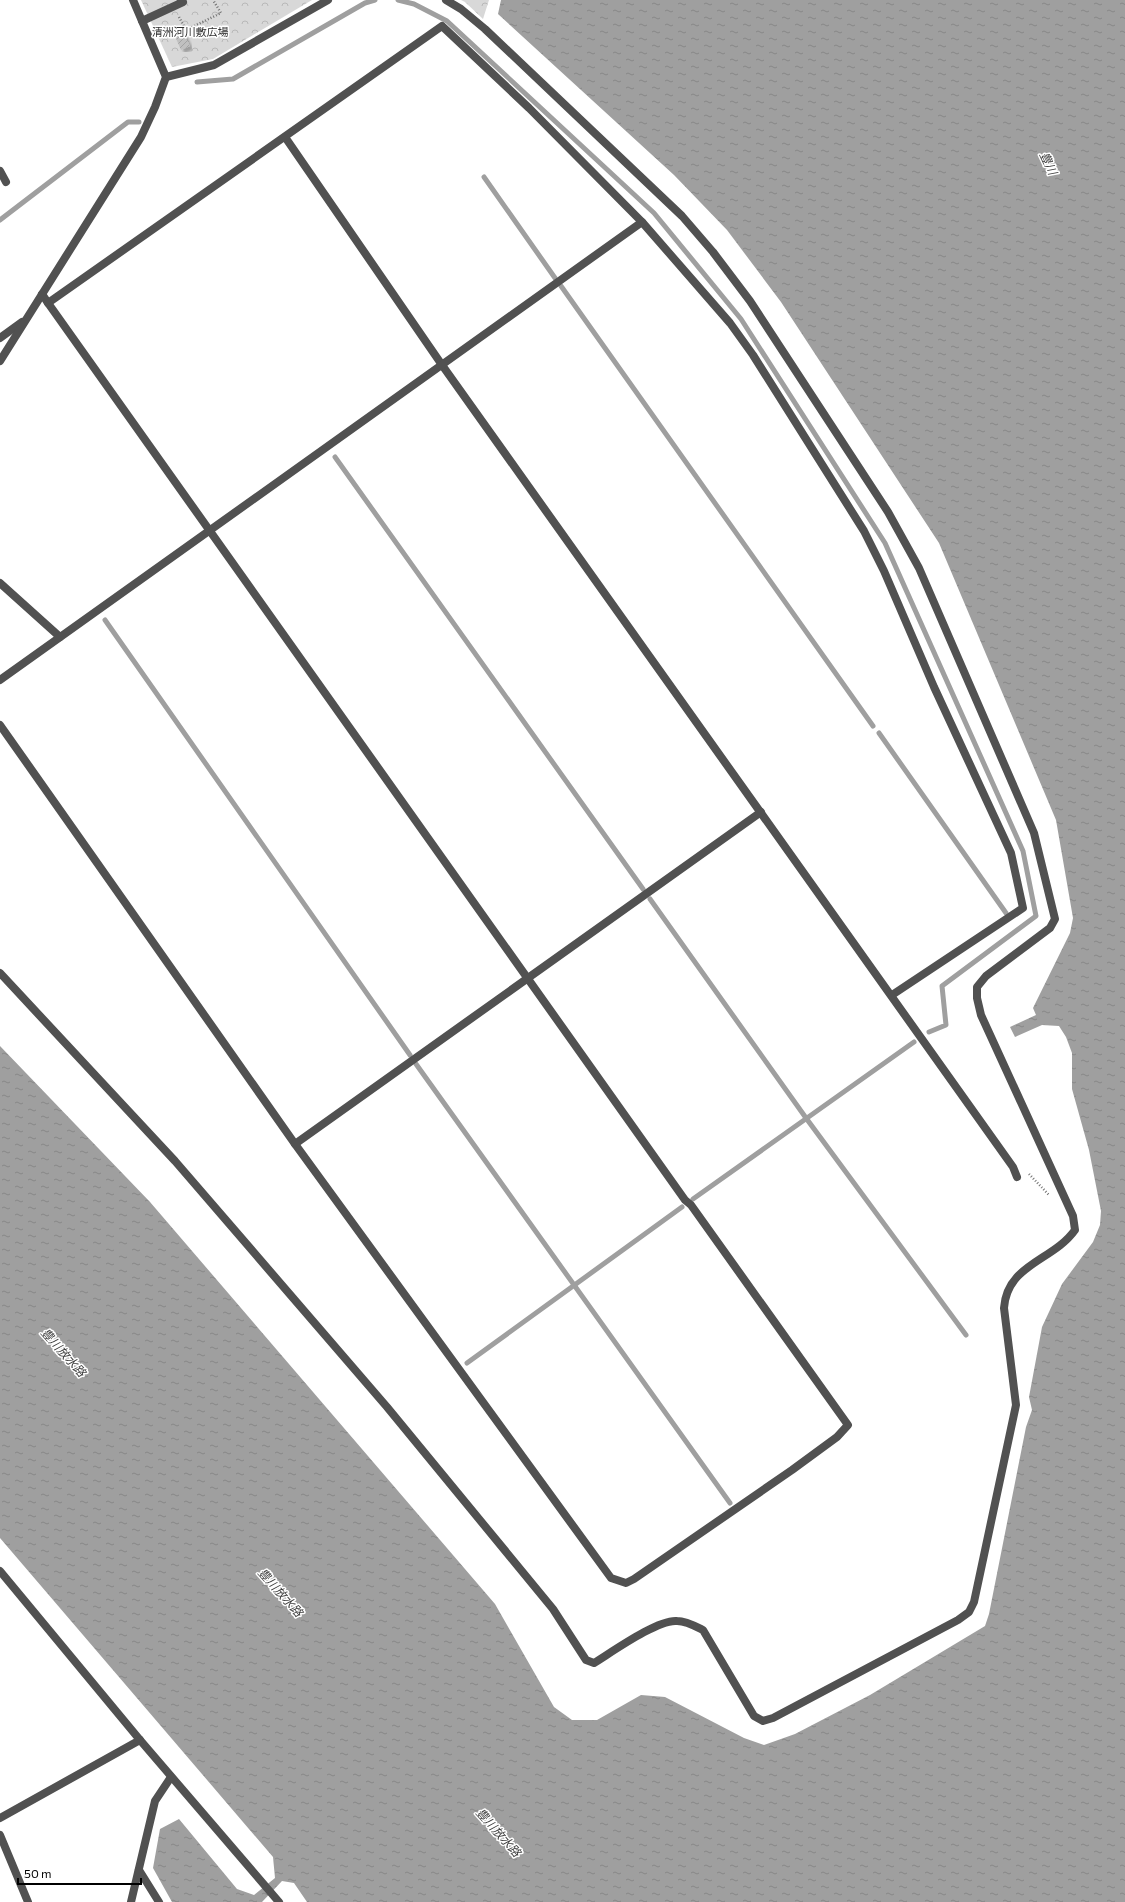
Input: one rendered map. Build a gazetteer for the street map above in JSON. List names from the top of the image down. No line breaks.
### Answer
{"water":["豊川","豊川放水路"],"parks":["清洲河川敷広場"],"scale_bar":"50 m"}
